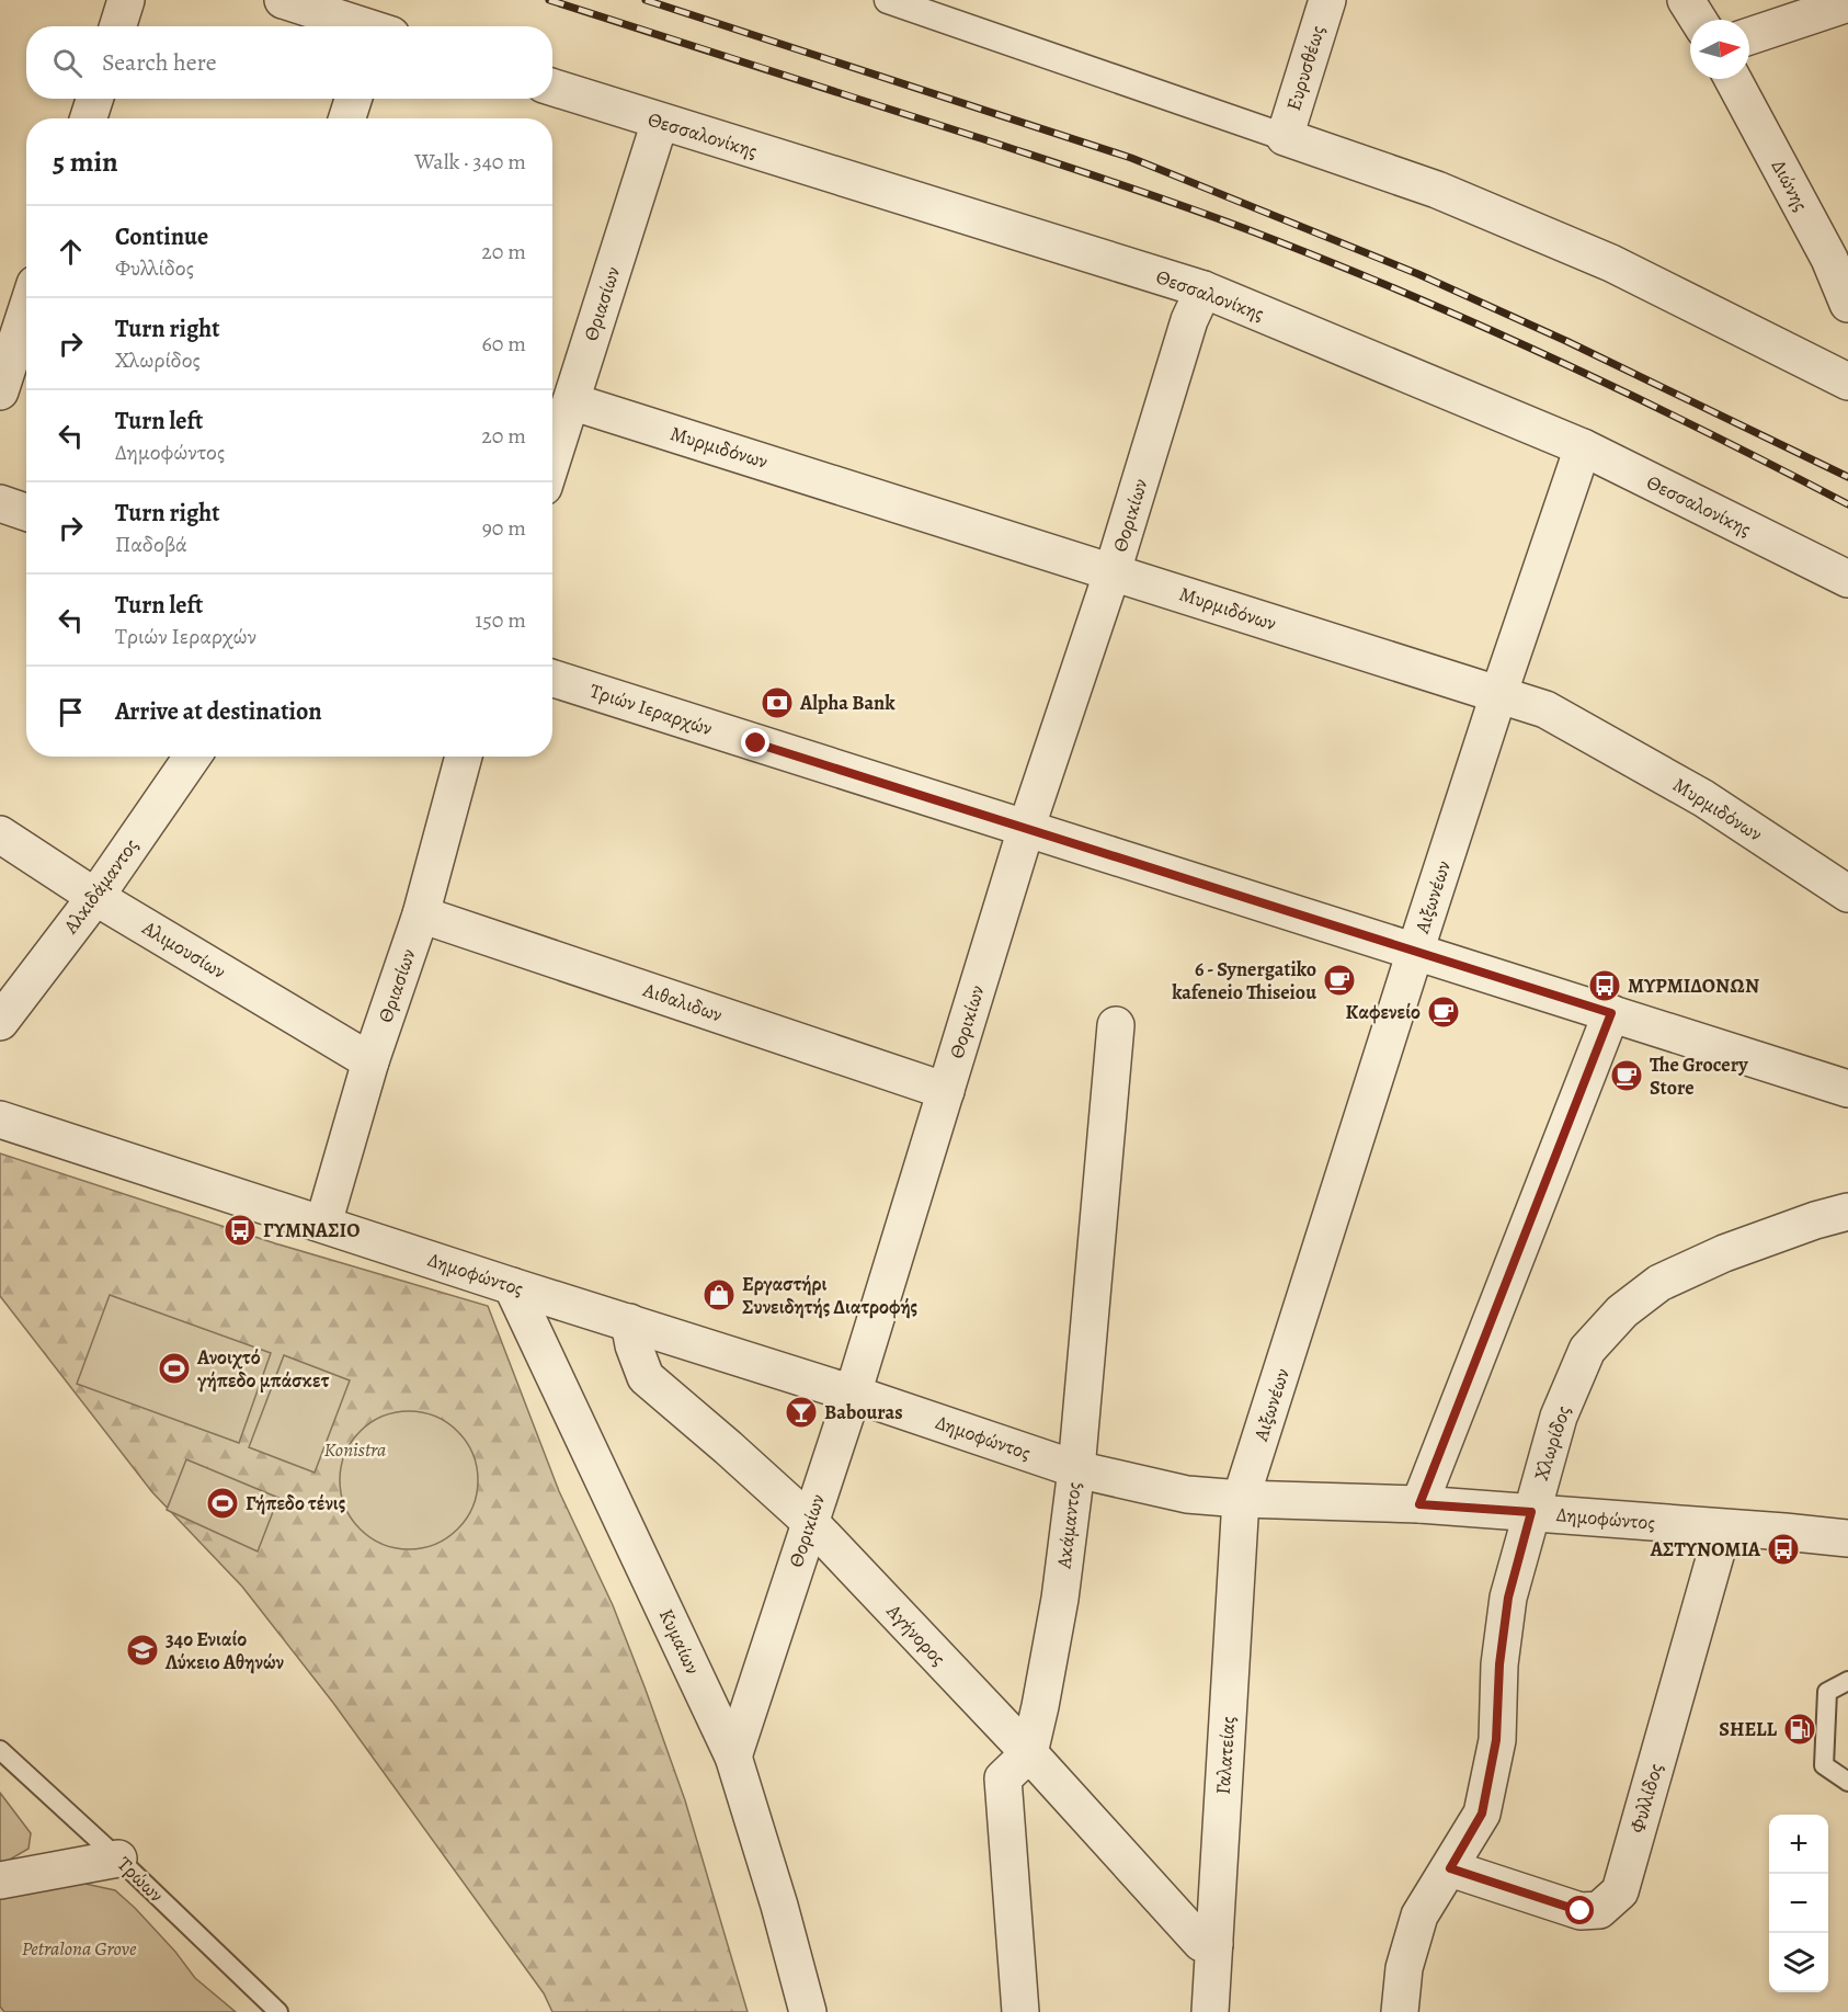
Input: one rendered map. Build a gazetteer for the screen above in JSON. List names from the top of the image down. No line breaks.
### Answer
{"streets":{"street":["Ευρυσθέως","Θεσσαλονίκης","Διώνης","Θριασίων","Μυρμιδόνων","Θορικίων","Τριών Ιεραρχών","Αλκιδάμαντος","Αιξωνέων","Αλιμουσίων","Αιθαλιδων","Δημοφώντος","Χλωρίδος","Ακάμαντος","Αγήνορος","Κυμαίων","Γαλατείας","Φυλλίδος"],"lane":["Τρώων"]},"crossings":[["Θεσσαλονίκης","Θριασίων"],["Θεσσαλονίκης","Θορικίων"],["Θεσσαλονίκης","Αιξωνέων"],["Θριασίων","Μυρμιδόνων"],["Θριασίων","Αλιμουσίων"],["Θριασίων","Αιθαλιδων"],["Θριασίων","Δημοφώντος"],["Μυρμιδόνων","Θορικίων"],["Μυρμιδόνων","Αιξωνέων"],["Θορικίων","Τριών Ιεραρχών"],["Θορικίων","Αιθαλιδων"],["Θορικίων","Δημοφώντος"],["Θορικίων","Αγήνορος"],["Θορικίων","Κυμαίων"],["Τριών Ιεραρχών","Αιξωνέων"],["Αλκιδάμαντος","Αλιμουσίων"],["Αιξωνέων","Δημοφώντος"],["Αιξωνέων","Γαλατείας"],["Δημοφώντος","Χλωρίδος"],["Δημοφώντος","Ακάμαντος"],["Δημοφώντος","Αγήνορος"],["Δημοφώντος","Κυμαίων"],["Δημοφώντος","Γαλατείας"],["Δημοφώντος","Φυλλίδος"],["Χλωρίδος","Φυλλίδος"],["Ακάμαντος","Αγήνορος"],["Αγήνορος","Γαλατείας"]],"parks":["Konistra","Petralona Grove"],"places":{"bank":["Alpha Bank"],"cafe":["6 - Synergatiko kafeneio Thiseiou","Καφενείο","The Grocery Store"],"bus stop":["ΜΥΡΜΙΔΟΝΩΝ","ΓΥΜΝΑΣΙΟ","ΑΣΤΥΝΟΜΙΑ"],"shop":["Εργαστήρι Συνειδητής Διατροφής"],"sports":["Ανοιχτό γήπεδο μπάσκετ","Γήπεδο τένις"],"bar":["Babouras"],"school or university":["34ο Ενιαίο Λύκειο Αθηνών"],"fuel station":["SHELL"]},"north":"right","page":{"search":"Search here","heading":["5 min","Walk · 340 m"],"list":[["Continue","Φυλλίδος","20 m"],["Turn right","Χλωρίδος","60 m"],["Turn left","Δημοφώντος","20 m"],["Turn right","Παδοβά","90 m"],["Turn left","Τριών Ιεραρχών","150 m"],"Arrive at destination"],"map_buttons":["+","−"]}}
